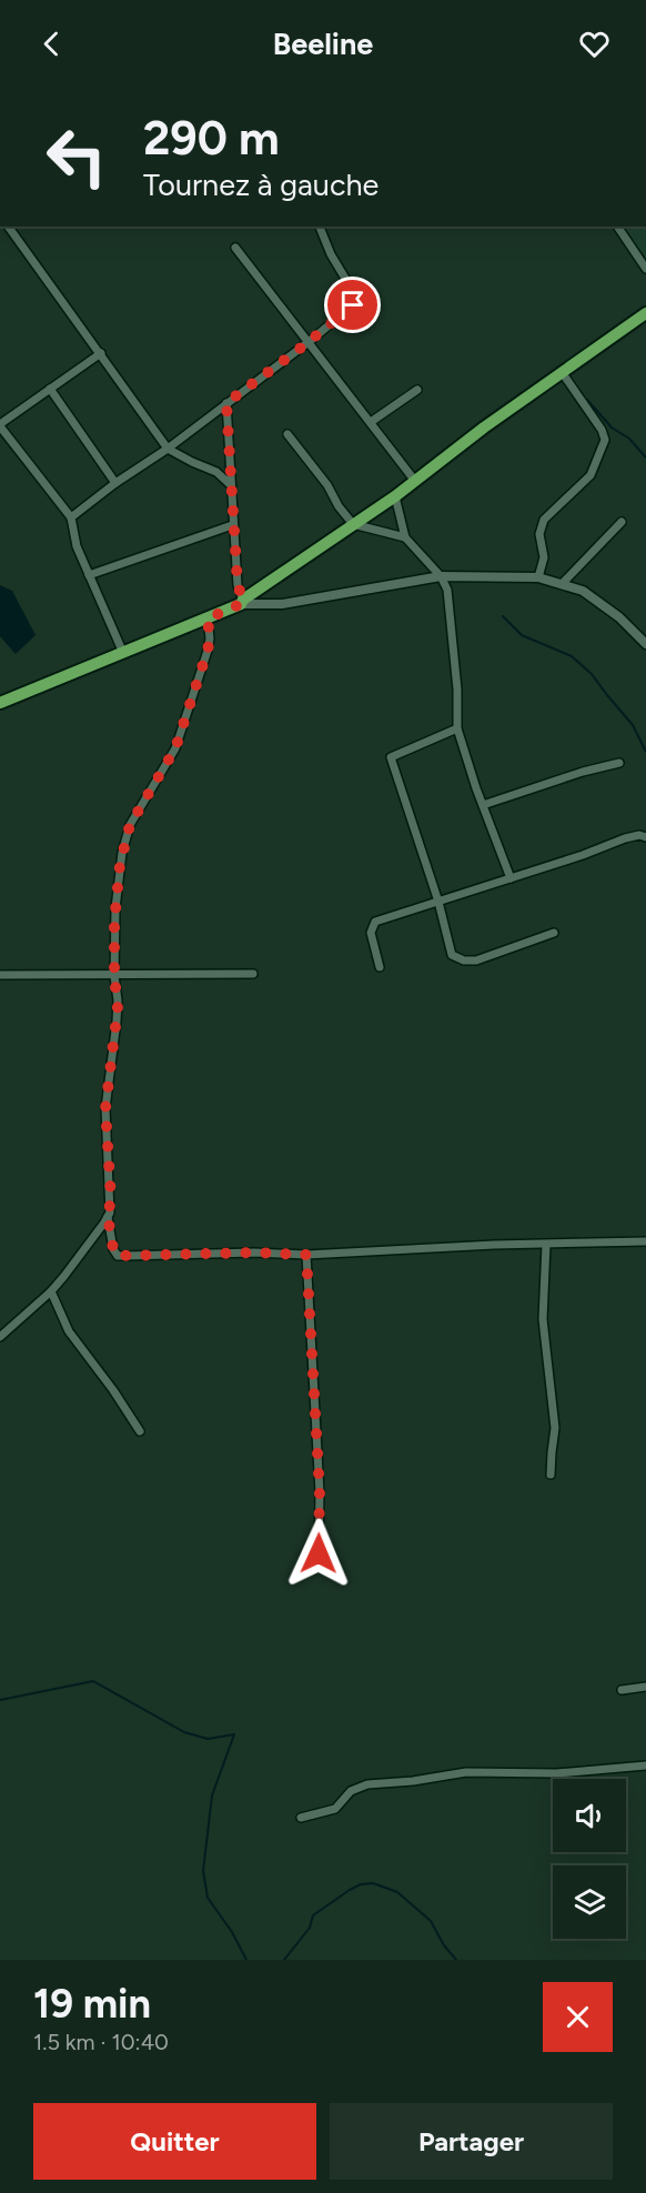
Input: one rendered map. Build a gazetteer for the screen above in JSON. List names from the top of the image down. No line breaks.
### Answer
{"page":{"header":"Beeline","turn":["290 m","Tournez à gauche"],"heading":["19 min","1.5 km · 10:40"],"buttons":["Quitter","Partager"]}}
